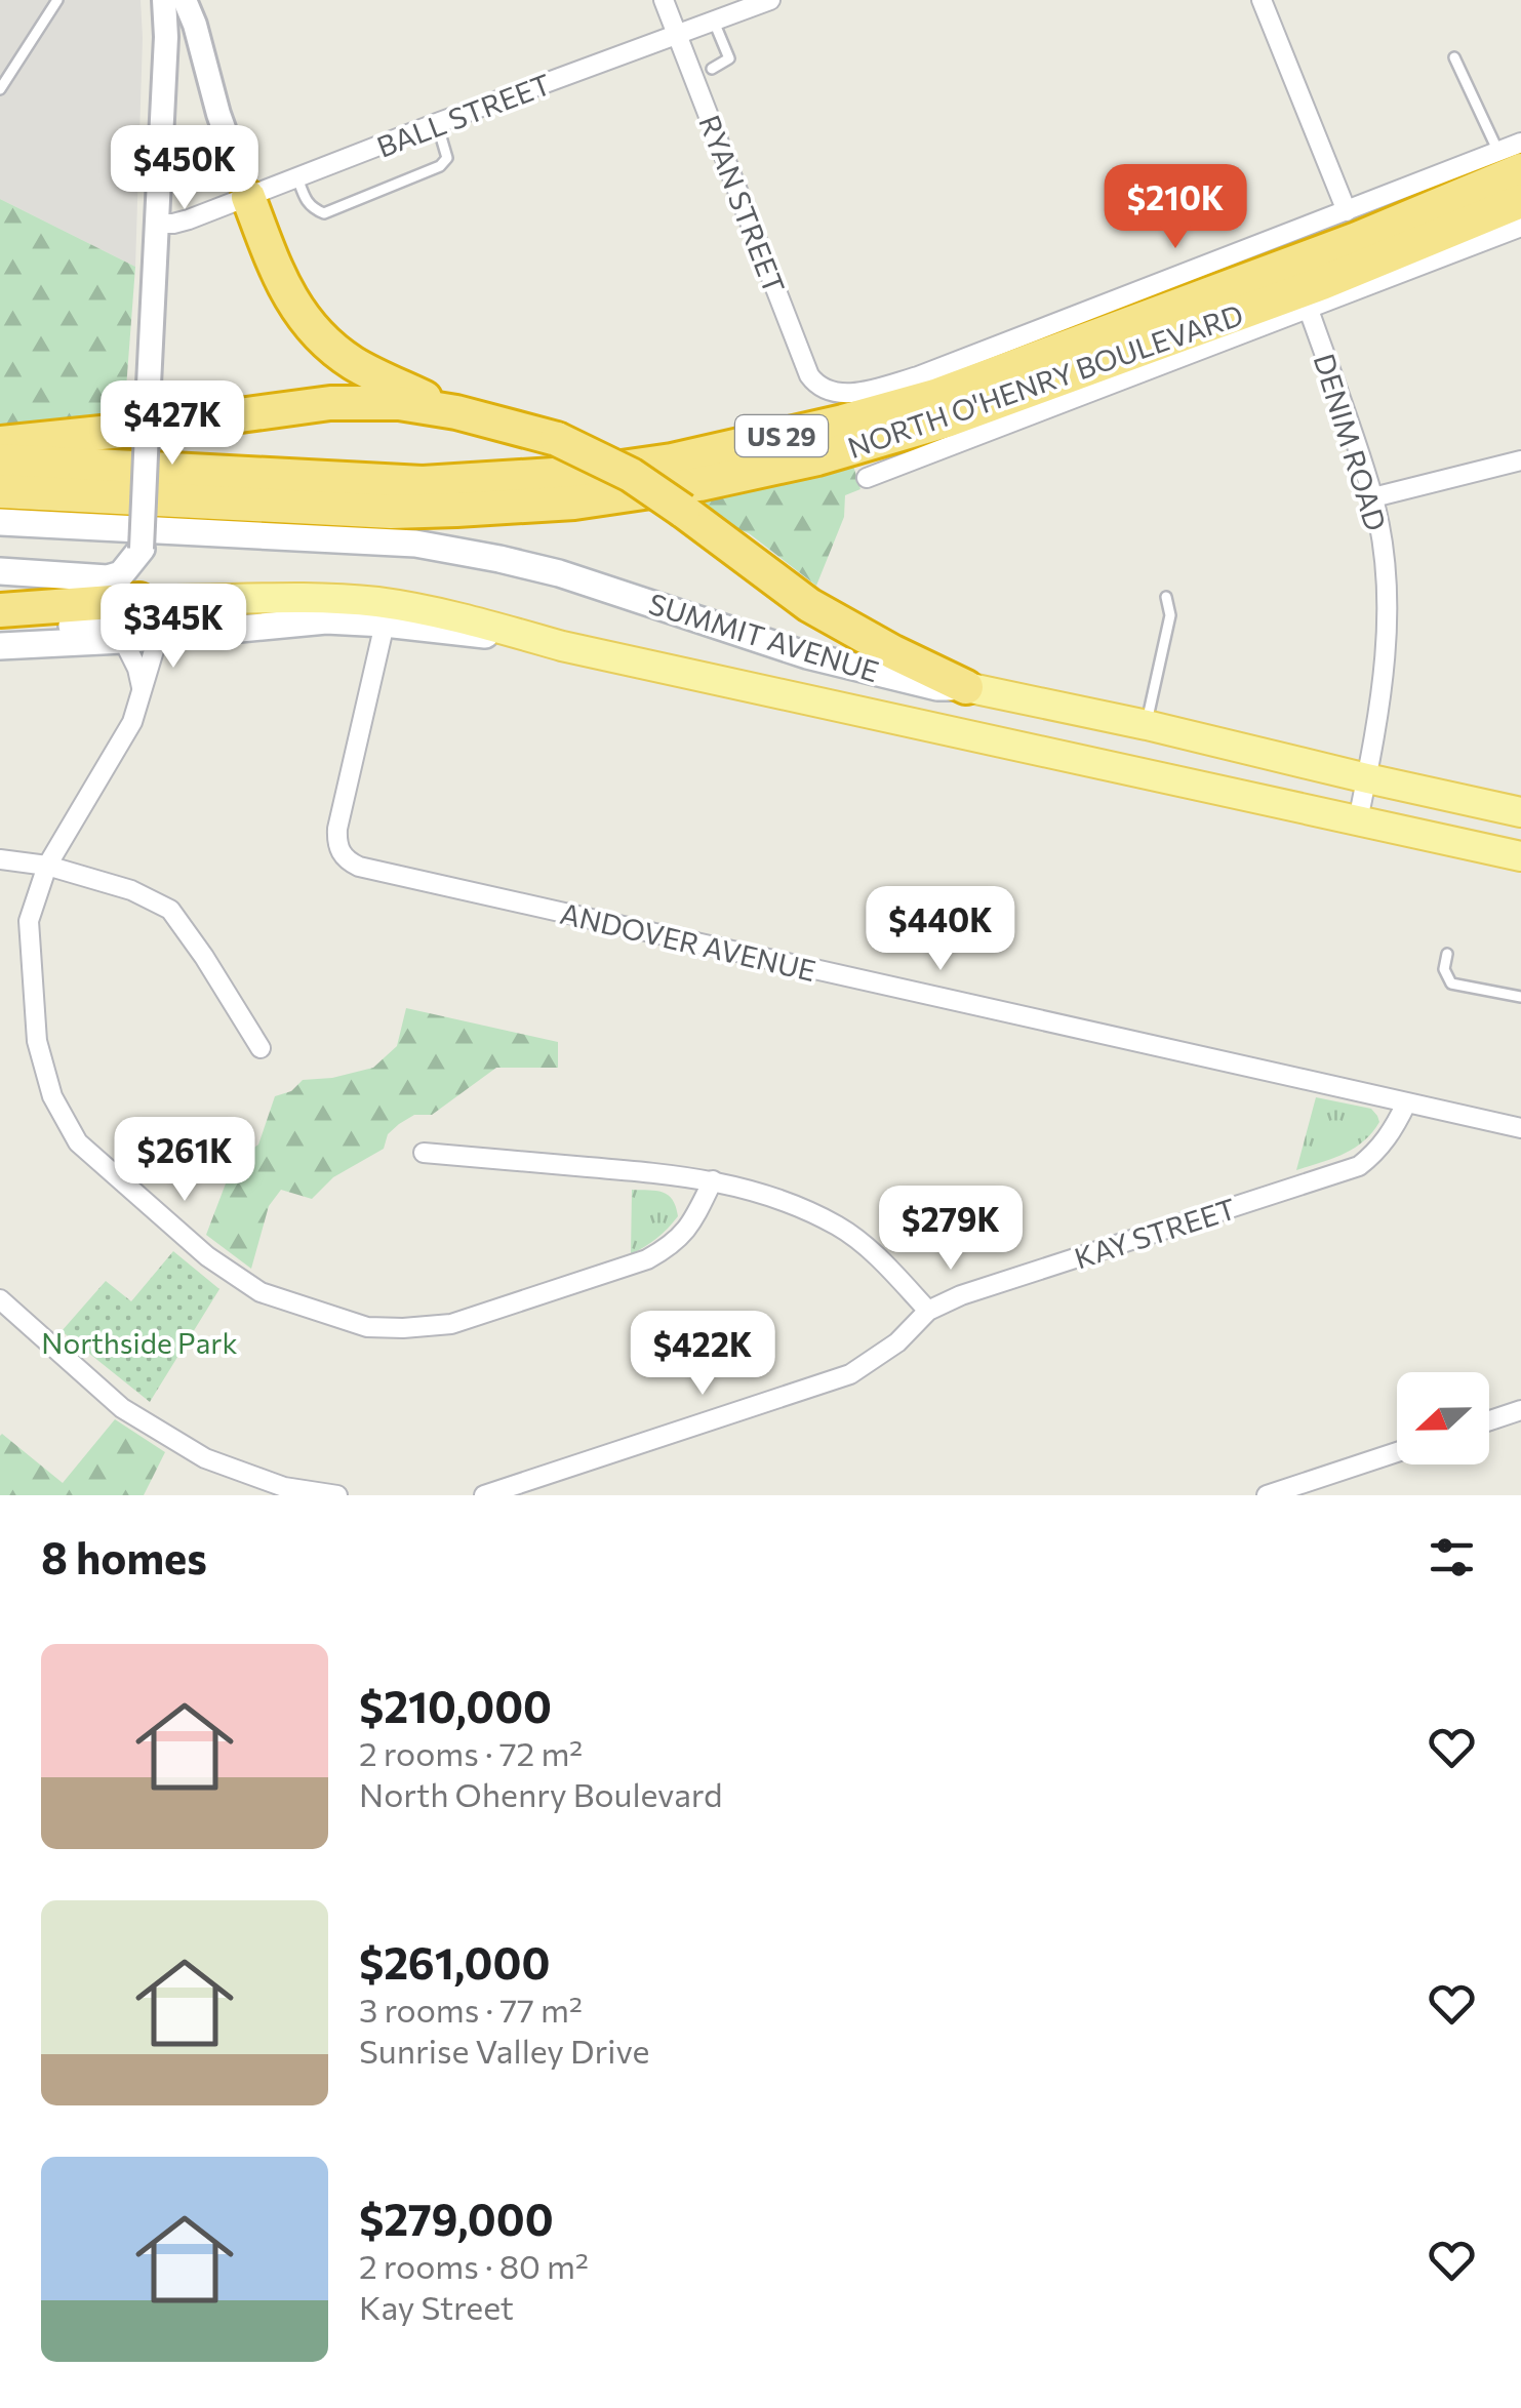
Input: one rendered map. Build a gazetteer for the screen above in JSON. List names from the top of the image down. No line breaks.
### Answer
{"streets":{"highway":["NORTH O'HENRY BOULEVARD","US 29"],"main road":["SUMMIT AVENUE"],"street":["BALL STREET","RYAN STREET","DENIM ROAD","ANDOVER AVENUE","KAY STREET"]},"crossings":[["BALL STREET","RYAN STREET"],["DENIM ROAD","SUMMIT AVENUE"],["SUMMIT AVENUE","ANDOVER AVENUE"],["ANDOVER AVENUE","KAY STREET"]],"parks":["Northside Park"],"north":"left","page":{"price":["$450K","$210K","$427K","$345K","$440K","$261K","$279K","$422K"],"heading":"8 homes","list":[{"name":"$210,000","note":"2 rooms · 72 m² · North Ohenry Boulevard"},{"name":"$261,000","note":"3 rooms · 77 m² · Sunrise Valley Drive"},{"name":"$279,000","note":"2 rooms · 80 m² · Kay Street"}]}}
